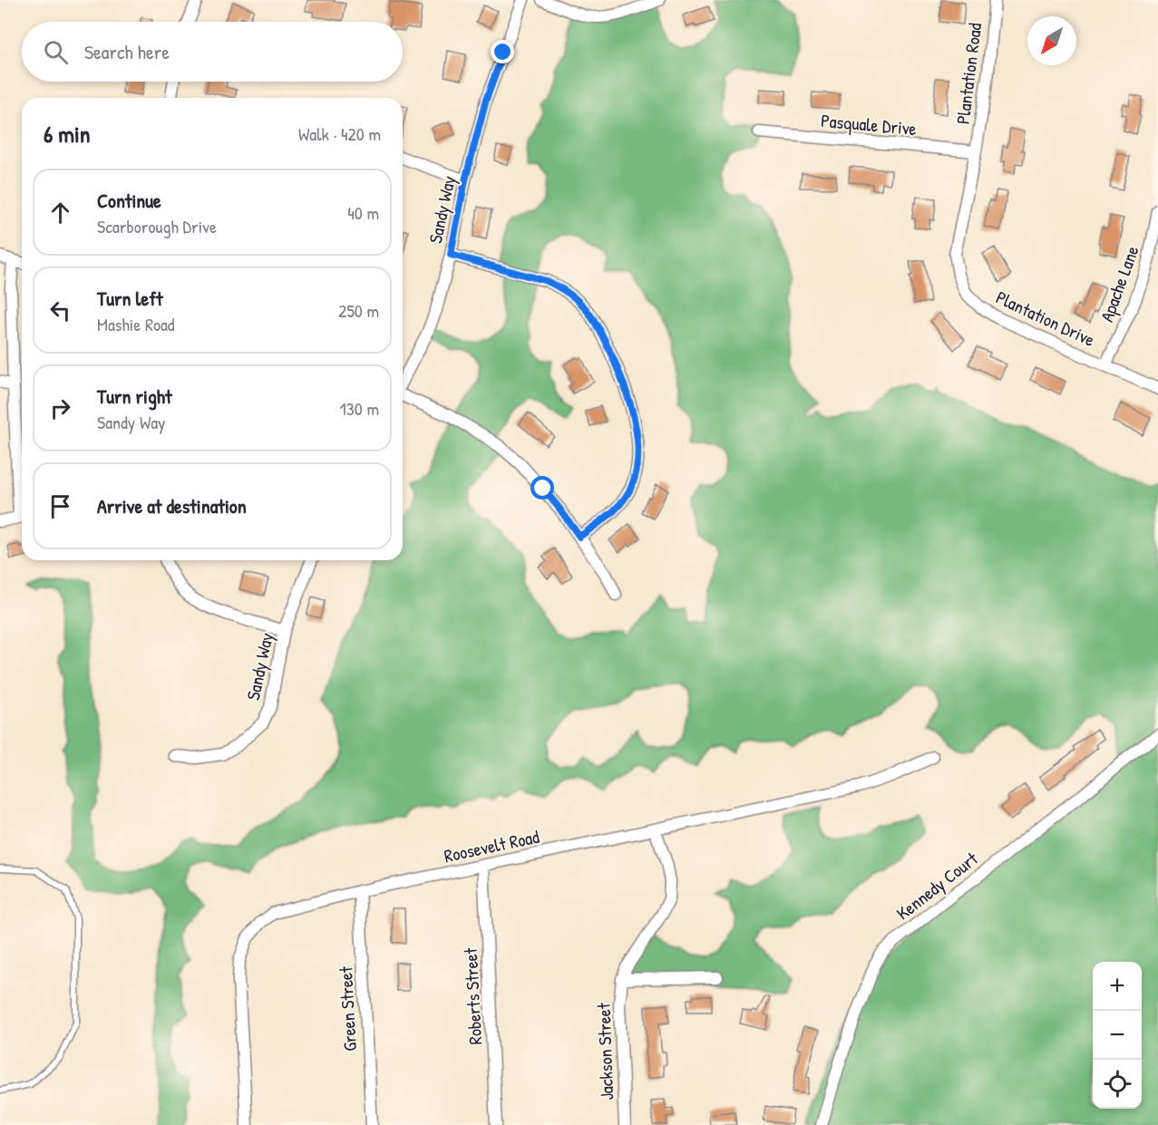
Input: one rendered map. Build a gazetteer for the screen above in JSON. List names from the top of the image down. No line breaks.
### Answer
{"streets":{"street":["Plantation Road","Pasquale Drive","Sandy Way","Apache Lane","Plantation Drive","Roosevelt Road","Kennedy Court","Roberts Street","Green Street","Jackson Street"]},"crossings":[["Plantation Road","Pasquale Drive"],["Plantation Road","Plantation Drive"],["Pasquale Drive","Plantation Drive"],["Apache Lane","Plantation Drive"],["Roosevelt Road","Roberts Street"],["Roosevelt Road","Green Street"],["Roosevelt Road","Jackson Street"]],"north":"bottom left","page":{"search":"Search here","heading":["6 min","Walk · 420 m"],"list":[["Continue","Scarborough Drive","40 m"],["Turn left","Mashie Road","250 m"],["Turn right","Sandy Way","130 m"],"Arrive at destination"],"map_buttons":["+","−"]}}
